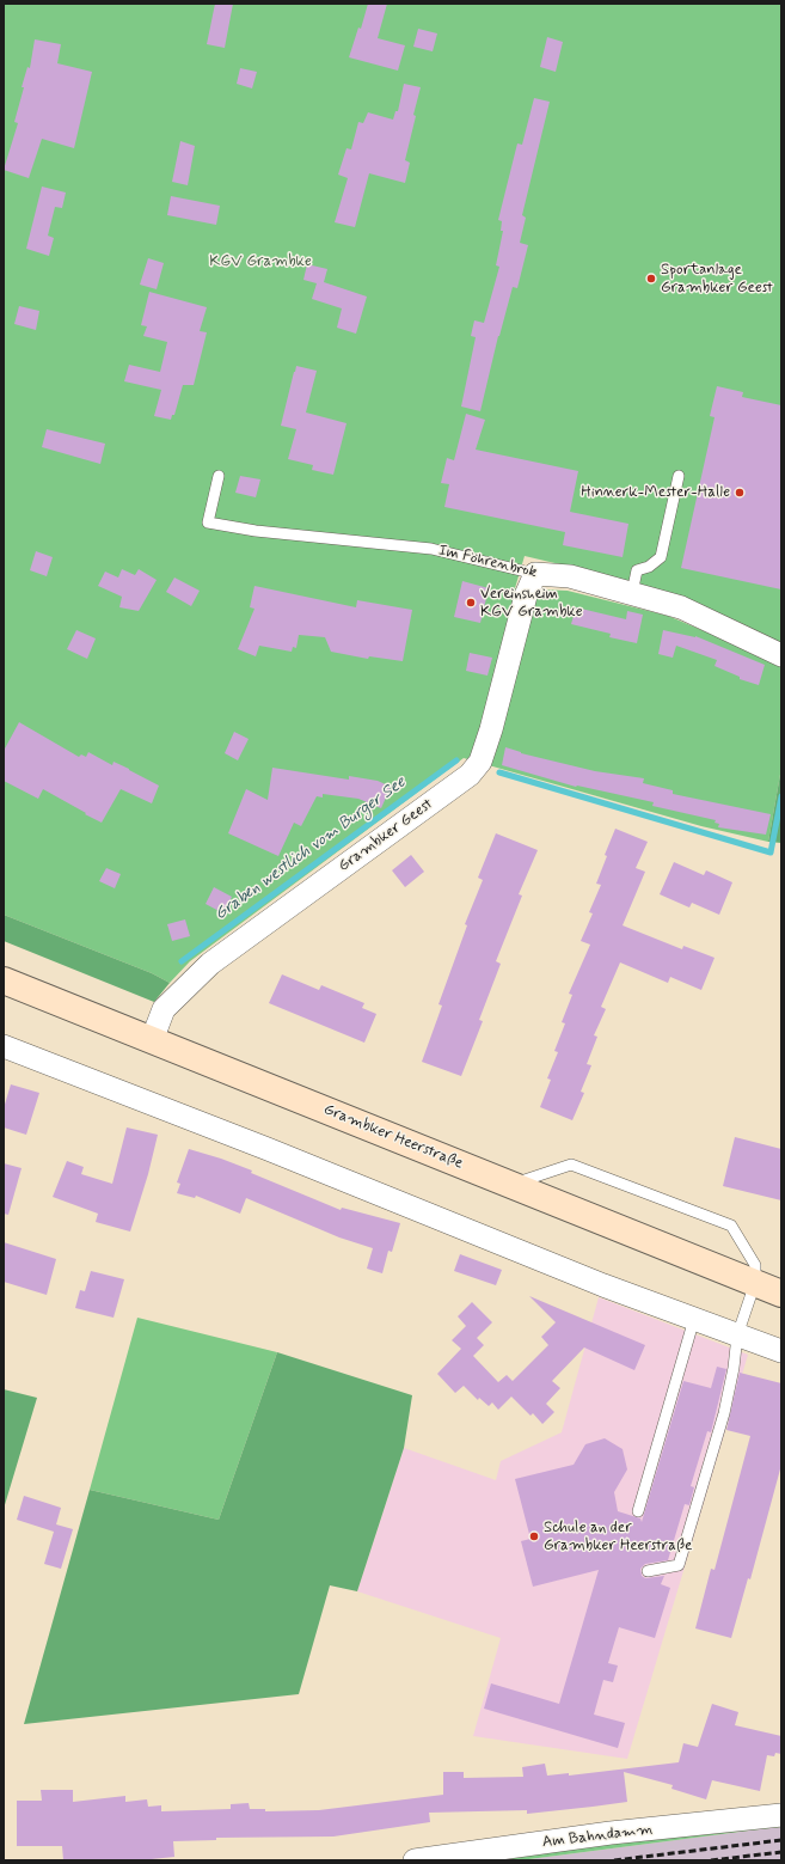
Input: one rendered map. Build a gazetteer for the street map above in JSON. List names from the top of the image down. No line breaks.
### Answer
{"streets":{"main road":["Grambker Heerstraße"],"street":["Im Föhrenbrok","Grambker Geest","Am Bahndamm"]},"crossings":[["Im Föhrenbrok","Grambker Geest"],["Grambker Geest","Grambker Heerstraße"]],"water":["Graben westlich vom Burger See"],"parks":["KGV Grambke"],"places":["Sportanlage Grambker Geest","Hinnerk-Mester-Halle","Vereinsheim KGV Grambke","Schule an der Grambker Heerstraße"]}
